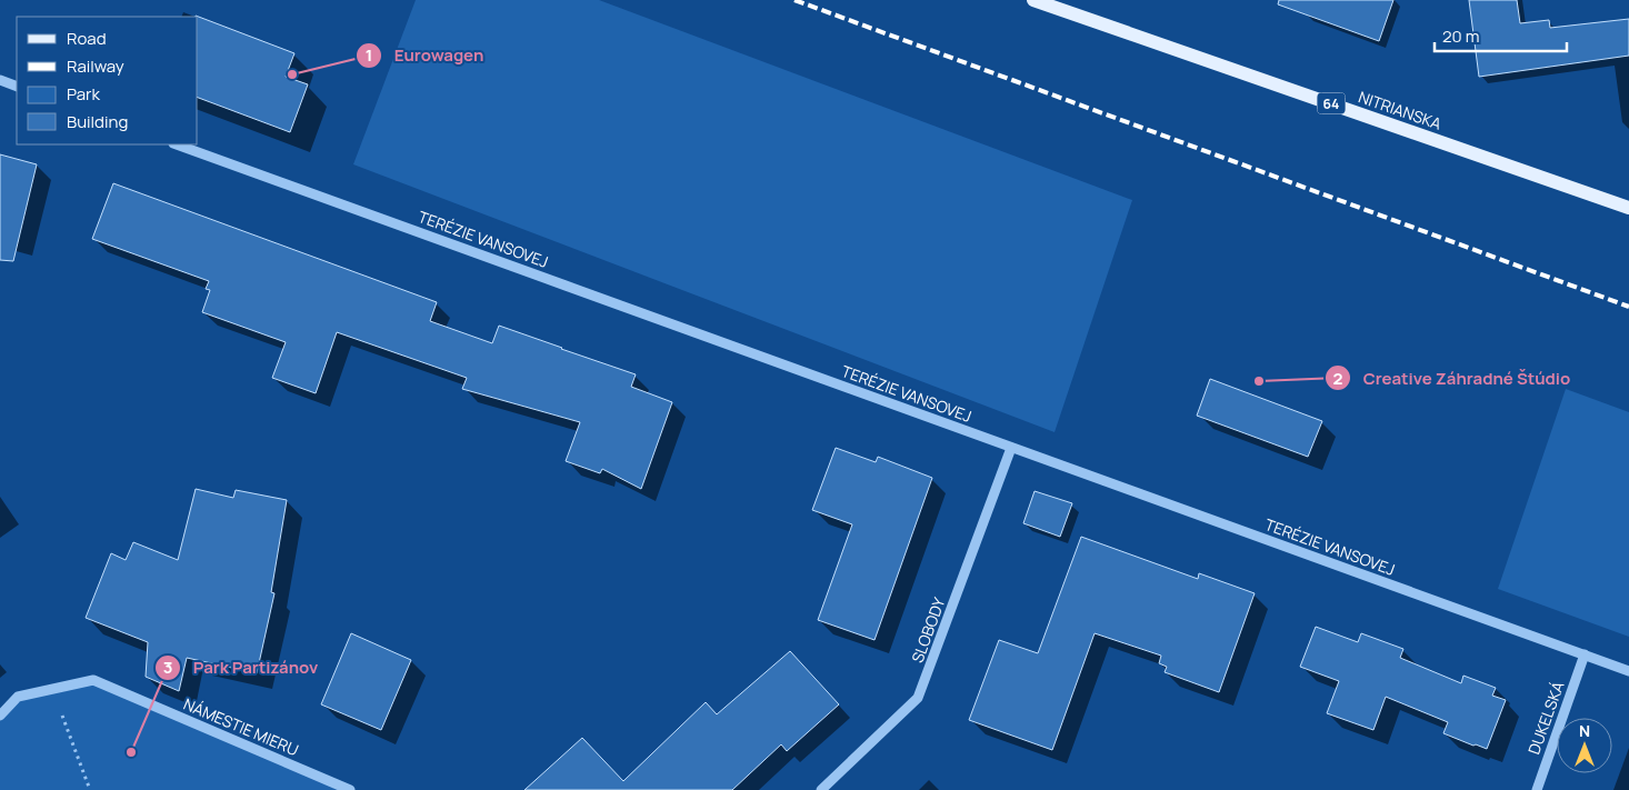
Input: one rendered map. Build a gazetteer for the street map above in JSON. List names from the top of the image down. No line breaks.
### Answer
{"streets":{"main road":["64","NITRIANSKA"],"street":["TERÉZIE VANSOVEJ","SLOBODY","DUKELSKÁ","NÁMESTIE MIERU"]},"crossings":[["TERÉZIE VANSOVEJ","SLOBODY"],["TERÉZIE VANSOVEJ","DUKELSKÁ"]],"places":["Eurowagen","Creative Záhradné Štúdio","Park Partizánov"],"legend":["Road","Railway","Park","Building"],"scale_bar":"20 m","north":"top"}
